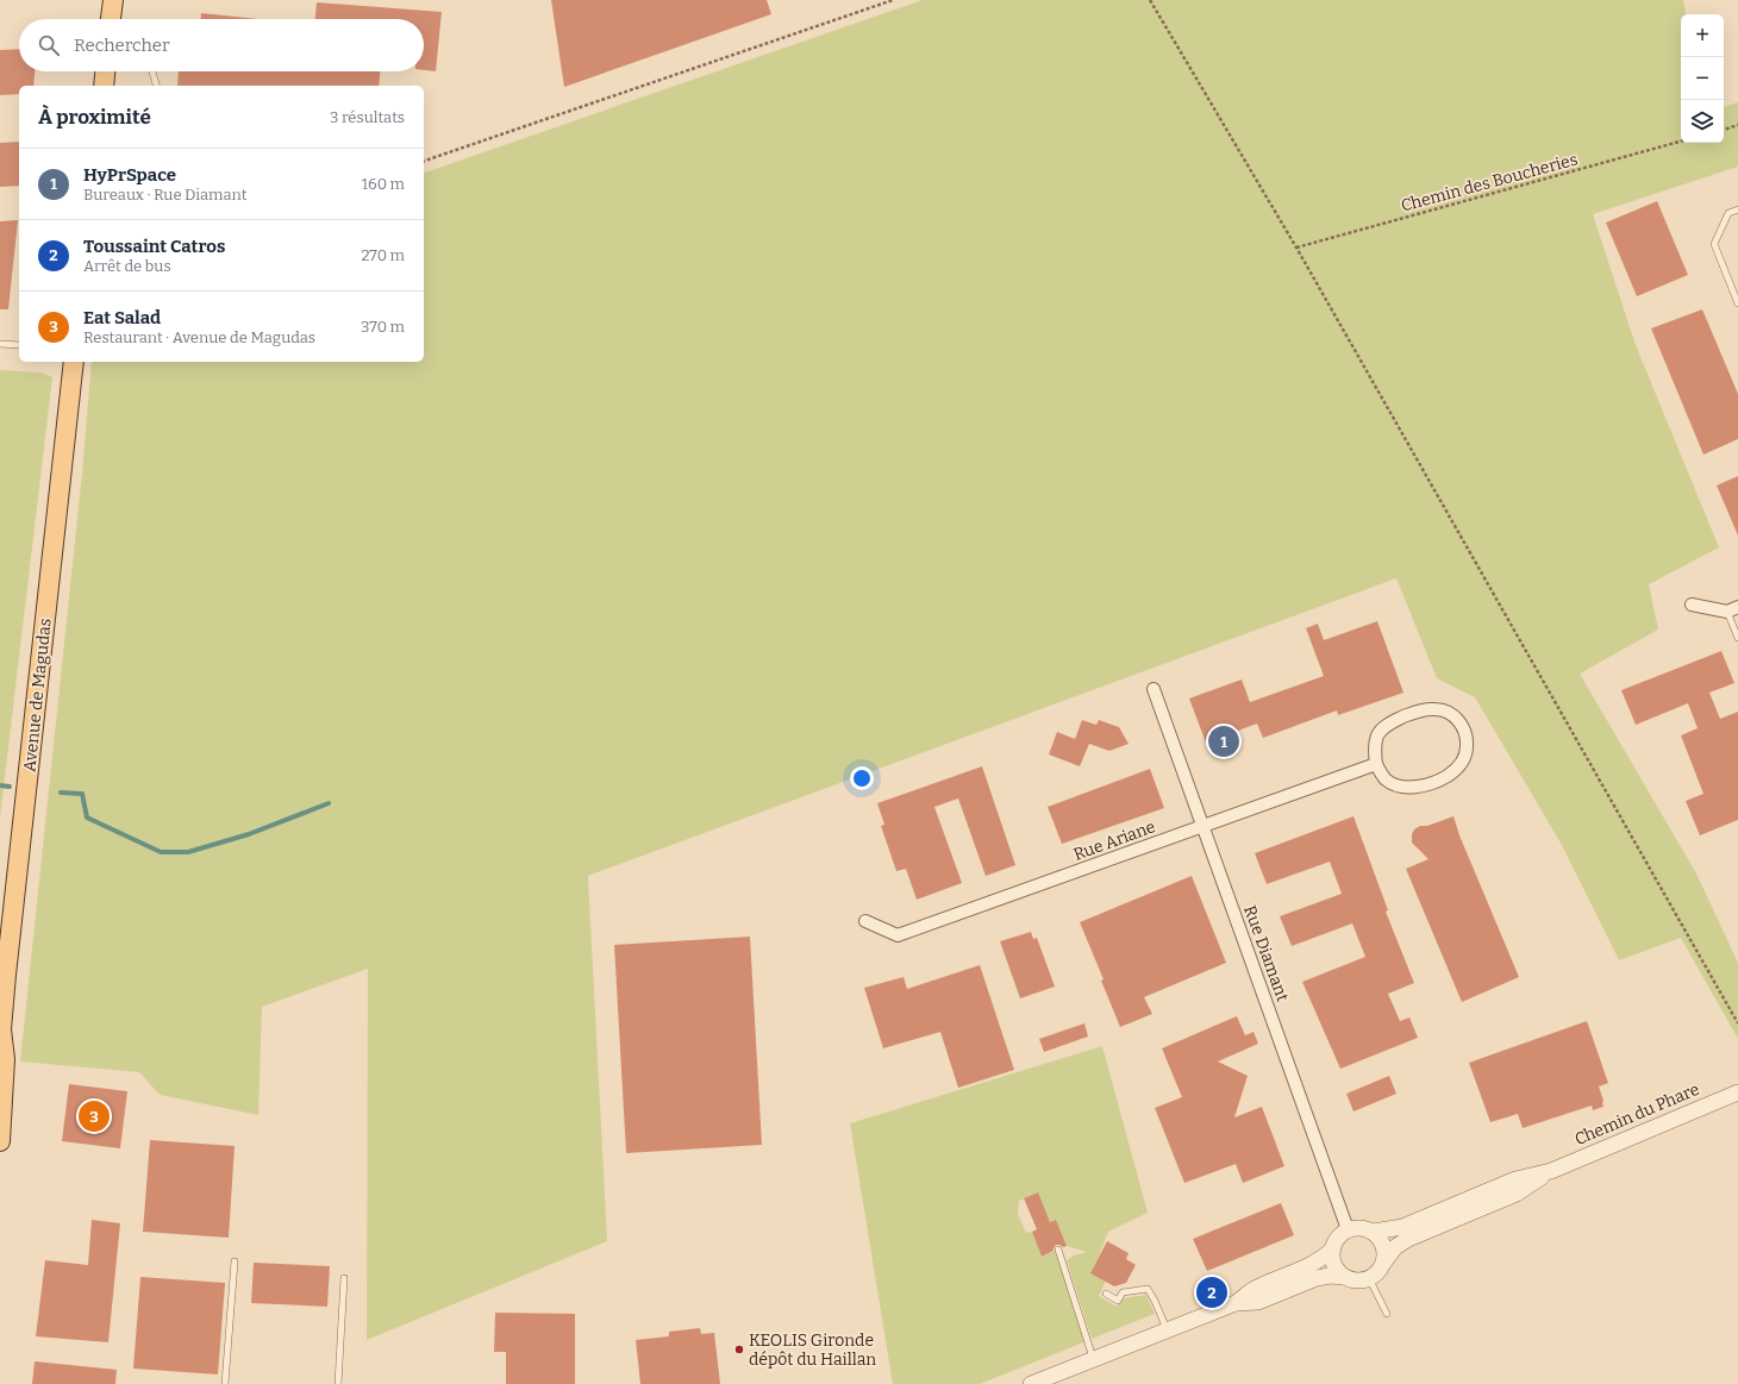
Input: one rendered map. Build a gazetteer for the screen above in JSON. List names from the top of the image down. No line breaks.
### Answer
{"streets":{"main road":["Avenue de Magudas"],"street":["Rue Ariane","Rue Diamant","Chemin du Phare"],"path":["Chemin des Boucheries"]},"crossings":[["Rue Ariane","Rue Diamant"],["Rue Diamant","Chemin du Phare"]],"places":["KEOLIS Gironde dépôt du Haillan"],"page":{"map_buttons":["+","−"],"search":"Rechercher","heading":["À proximité","3 résultats"],"list":[{"mark":"1","name":"HyPrSpace","note":"Bureaux · Rue Diamant","value":"160 m"},{"mark":"2","name":"Toussaint Catros","note":"Arrêt de bus","value":"270 m"},{"mark":"3","name":"Eat Salad","note":"Restaurant · Avenue de Magudas","value":"370 m"}],"pins":["1","3","2"]}}
